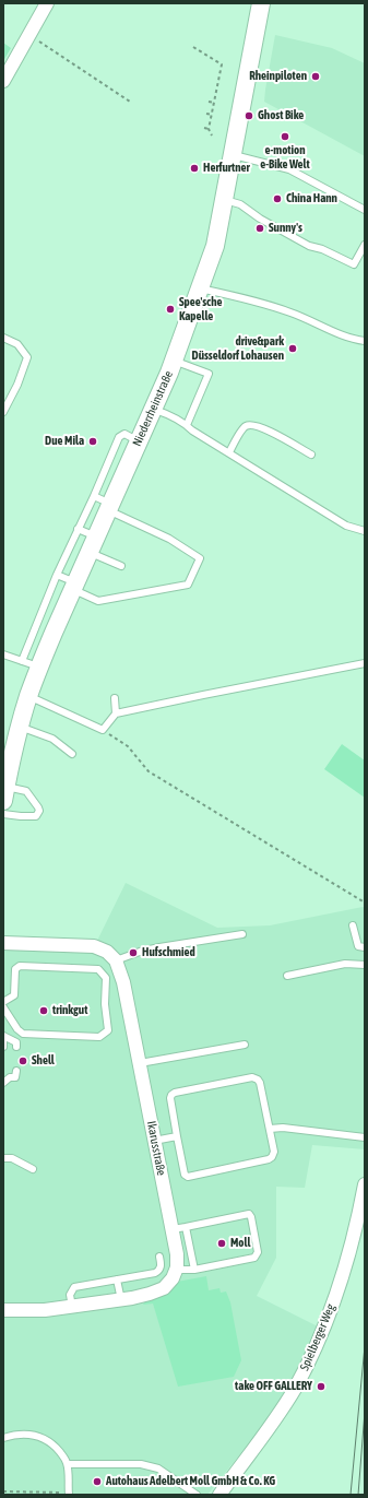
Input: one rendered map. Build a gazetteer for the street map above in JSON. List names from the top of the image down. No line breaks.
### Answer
{"streets":{"street":["Niederrheinstraße","Ikarusstraße","Spielberger Weg"]},"places":["Rheinpiloten","Ghost Bike","e-motion e-Bike Welt","Herfurtner","China Hann","Sunny's","Spee'sche Kapelle","drive&park Düsseldorf Lohausen","Due Mila","Hufschmied","trinkgut","Shell","Moll","take OFF GALLERY","Autohaus Adelbert Moll GmbH & Co. KG"]}
